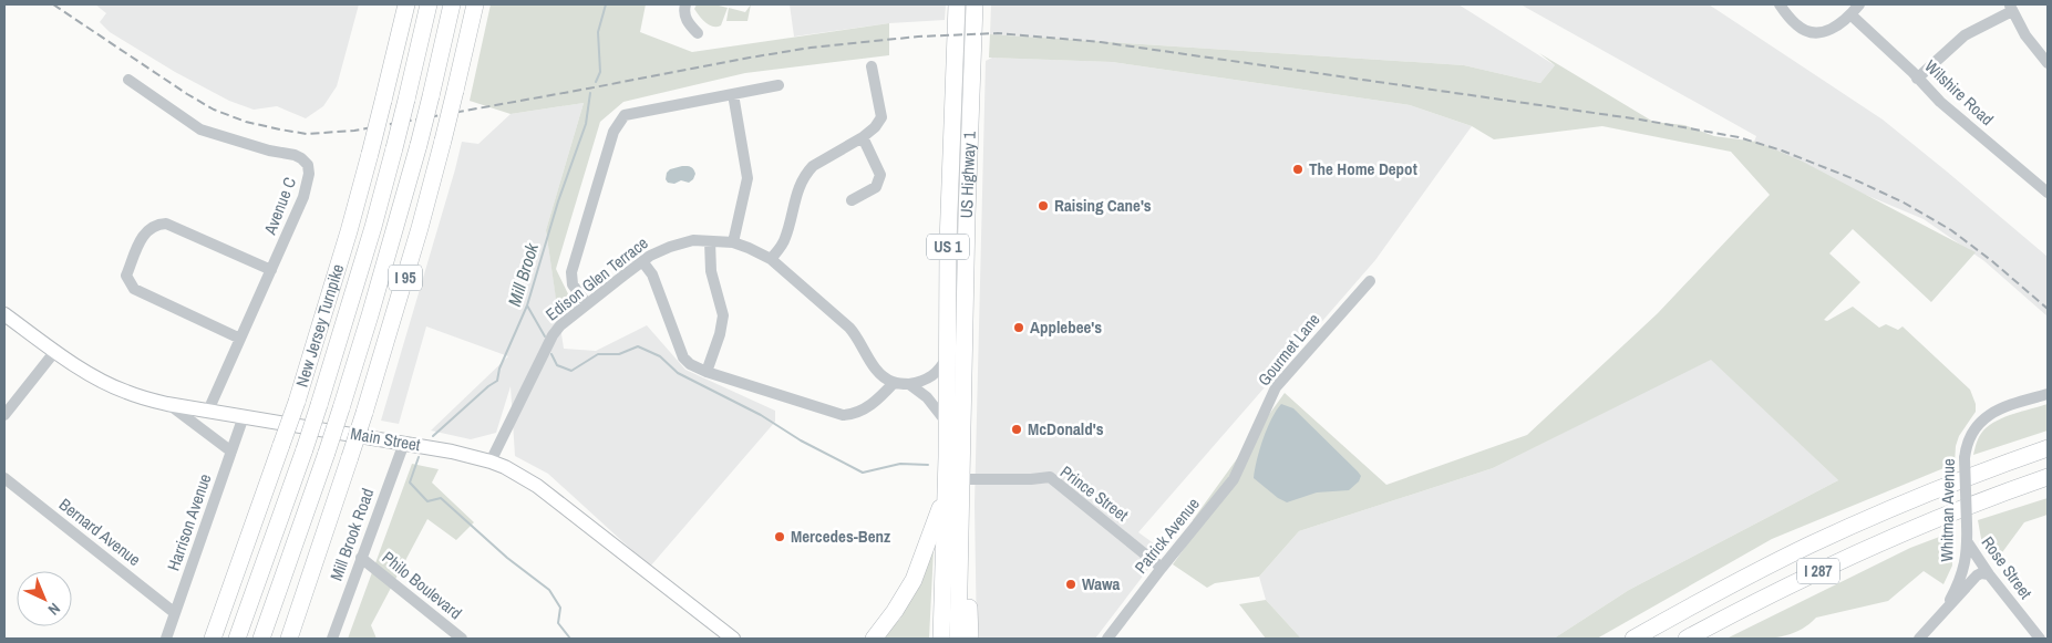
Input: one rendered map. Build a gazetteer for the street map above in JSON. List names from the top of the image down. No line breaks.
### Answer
{"streets":{"highway":["US Highway 1","US 1","I 95","New Jersey Turnpike","I 287"],"main road":["Main Street"],"street":["Wilshire Road","Avenue C","Edison Glen Terrace","Gourmet Lane","Prince Street","Whitman Avenue","Harrison Avenue","Bernard Avenue","Mill Brook Road","Patrick Avenue","Rose Street","Philo Boulevard"]},"crossings":[["US Highway 1","US 1"],["US Highway 1","Prince Street"],["Avenue C","Main Street"],["US 1","Prince Street"],["Edison Glen Terrace","Main Street"],["Gourmet Lane","Patrick Avenue"],["Main Street","Harrison Avenue"],["Main Street","Mill Brook Road"],["Prince Street","Patrick Avenue"],["Whitman Avenue","Rose Street"],["Harrison Avenue","Bernard Avenue"],["Mill Brook Road","Philo Boulevard"]],"water":["Mill Brook"],"places":["The Home Depot","Raising Cane's","Applebee's","McDonald's","Mercedes-Benz","Wawa"],"north":"bottom right"}
